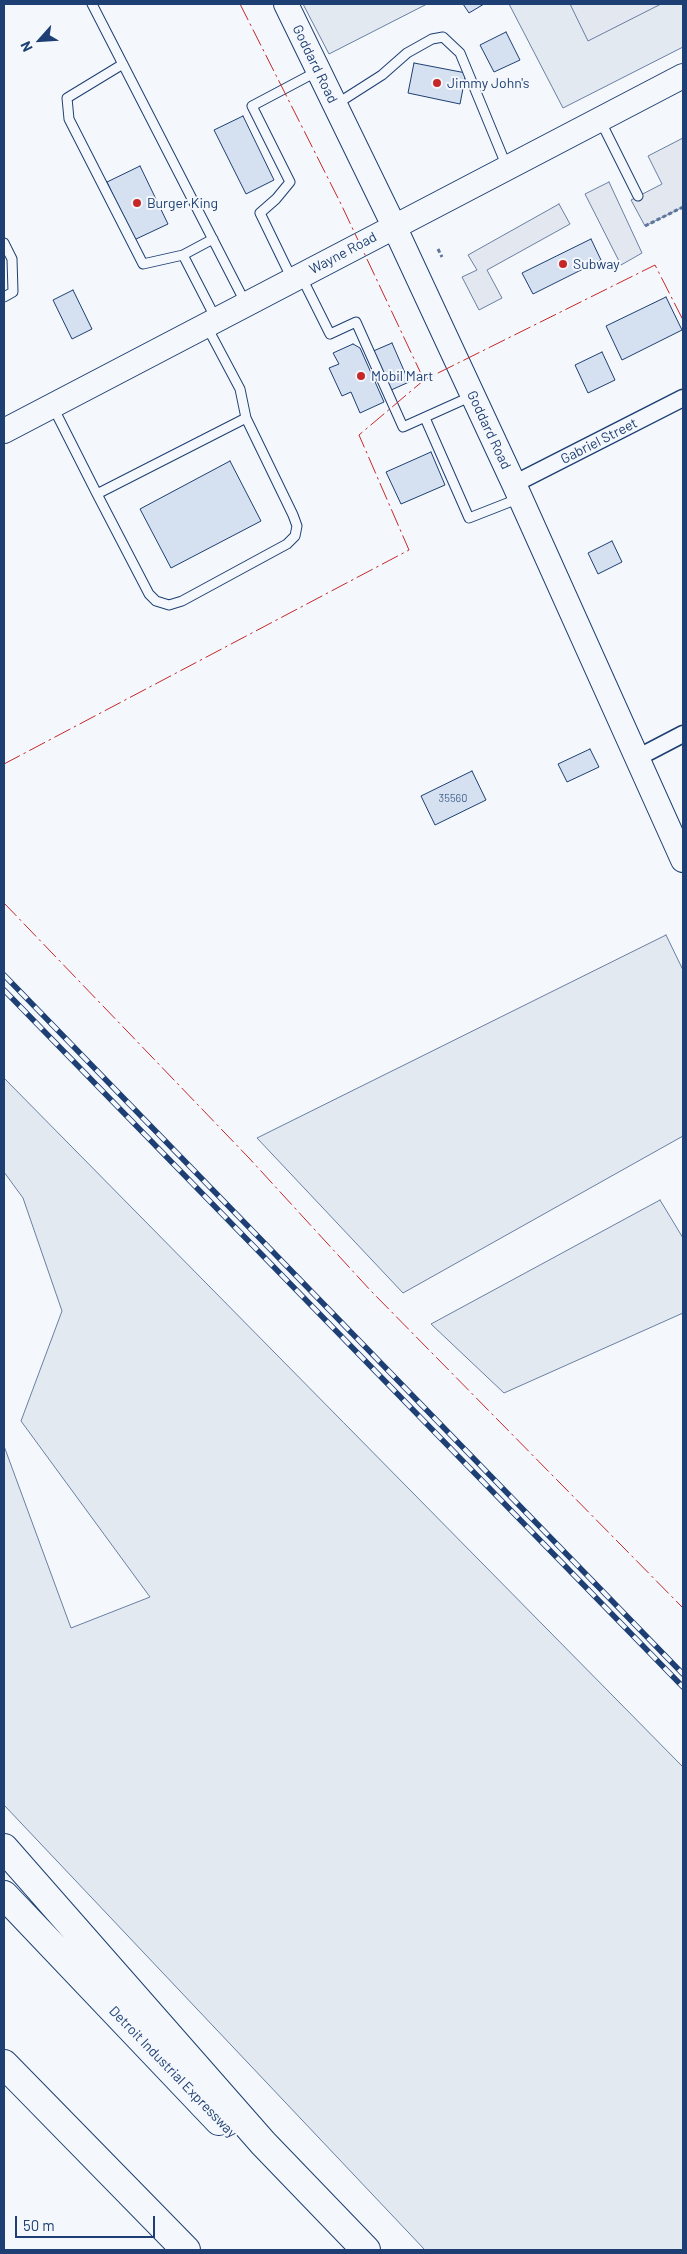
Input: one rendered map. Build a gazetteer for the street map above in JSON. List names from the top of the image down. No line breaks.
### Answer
{"streets":{"highway":["Detroit Industrial Expressway"],"main road":["Goddard Road","Wayne Road"],"street":["Gabriel Street"]},"crossings":[["Goddard Road","Wayne Road"],["Goddard Road","Gabriel Street"]],"places":["Jimmy John's","Burger King","Subway","Mobil Mart"],"house_numbers":["35560"],"scale_bar":"50 m","north":"bottom left"}
